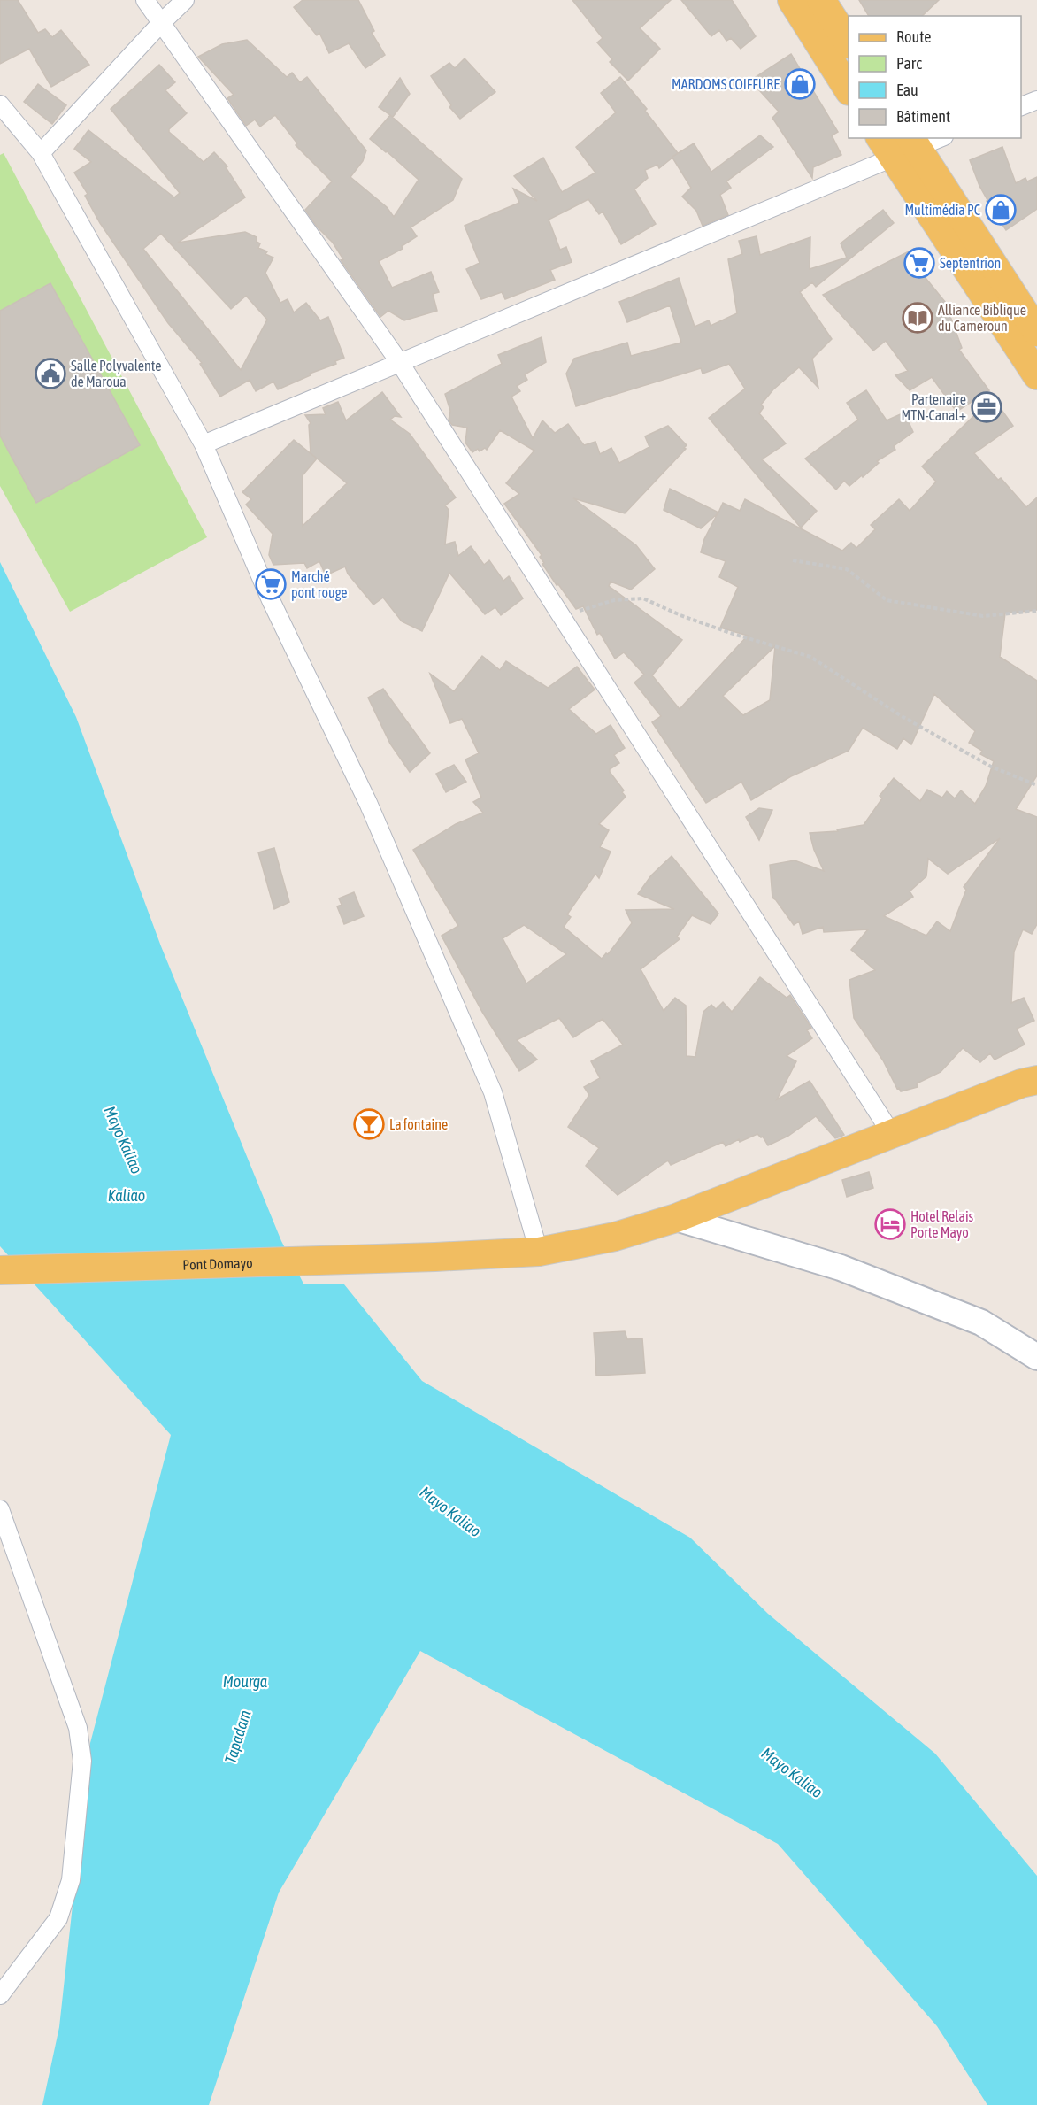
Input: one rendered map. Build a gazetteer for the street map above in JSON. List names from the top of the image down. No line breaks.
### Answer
{"streets":{"main road":["Pont Domayo"]},"water":["Mayo Kaliao","Kaliao","Mourga","Tapadam"],"places":{"shop":["MARDOMS COIFFURE","Multimédia PC"],"supermarket":["Septentrion","Marché pont rouge"],"library":["Alliance Biblique du Cameroun"],"public building":["Salle Polyvalente de Maroua"],"office":["Partenaire MTN-Canal+"],"bar":["La fontaine"],"hotel":["Hotel Relais Porte Mayo"]},"legend":["Route","Parc","Eau","Bâtiment"]}
